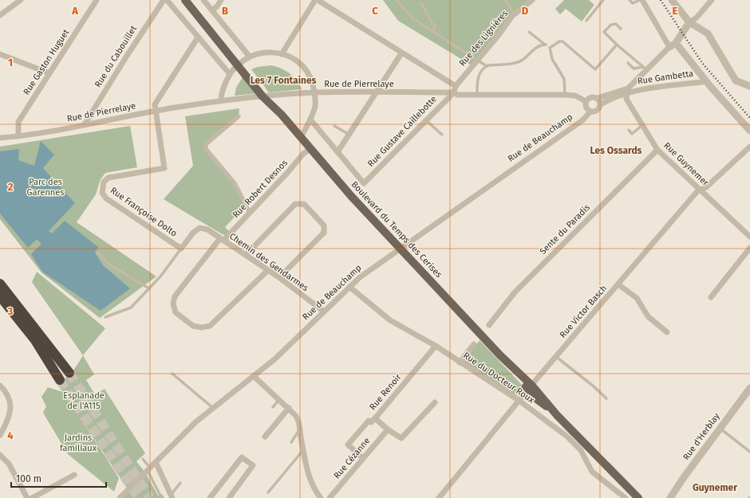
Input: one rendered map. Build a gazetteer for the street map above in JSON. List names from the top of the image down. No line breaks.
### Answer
{"streets":{"main road":["Boulevard du Temps des Cerises"],"street":["Rue des Lignières","Rue du Cabouillet","Rue Gaston Huguet","Rue Gambetta","Rue de Pierrelaye","Rue Gustave Caillebotte","Rue de Beauchamp","Rue Guynemer","Rue Robert Desnos","Rue Françoise Dolto","Sente du Paradis","Chemin des Gendarmes","Rue Victor Basch","Rue du Docteur Roux","Rue Renoir","Rue d'Herblay","Rue Cézanne"]},"crossings":[["Rue des Lignières","Rue de Pierrelaye"],["Rue des Lignières","Rue Gustave Caillebotte"],["Rue du Cabouillet","Rue de Pierrelaye"],["Rue Gaston Huguet","Rue de Pierrelaye"],["Rue Gambetta","Rue Guynemer"],["Rue de Pierrelaye","Rue Gustave Caillebotte"],["Rue de Pierrelaye","Rue de Beauchamp"],["Rue de Pierrelaye","Rue Françoise Dolto"],["Rue de Pierrelaye","Boulevard du Temps des Cerises"],["Rue de Beauchamp","Boulevard du Temps des Cerises"],["Rue de Beauchamp","Chemin des Gendarmes"],["Rue de Beauchamp","Rue du Docteur Roux"],["Rue Guynemer","Sente du Paradis"],["Rue Guynemer","Rue Victor Basch"],["Rue Robert Desnos","Rue Françoise Dolto"],["Rue Robert Desnos","Boulevard du Temps des Cerises"],["Rue Robert Desnos","Chemin des Gendarmes"],["Rue Françoise Dolto","Chemin des Gendarmes"],["Boulevard du Temps des Cerises","Rue Victor Basch"],["Rue Victor Basch","Rue du Docteur Roux"],["Rue du Docteur Roux","Rue Renoir"],["Rue Renoir","Rue Cézanne"]],"districts":["Les 7 Fontaines","Les Ossards","Guynemer"],"parks":["Parc des Garennes","Esplanade de l'A115","Jardins familiaux"],"scale_bar":"100 m","grid":{"columns":["A","B","C","D","E"],"rows":["1","2","3","4"]}}
